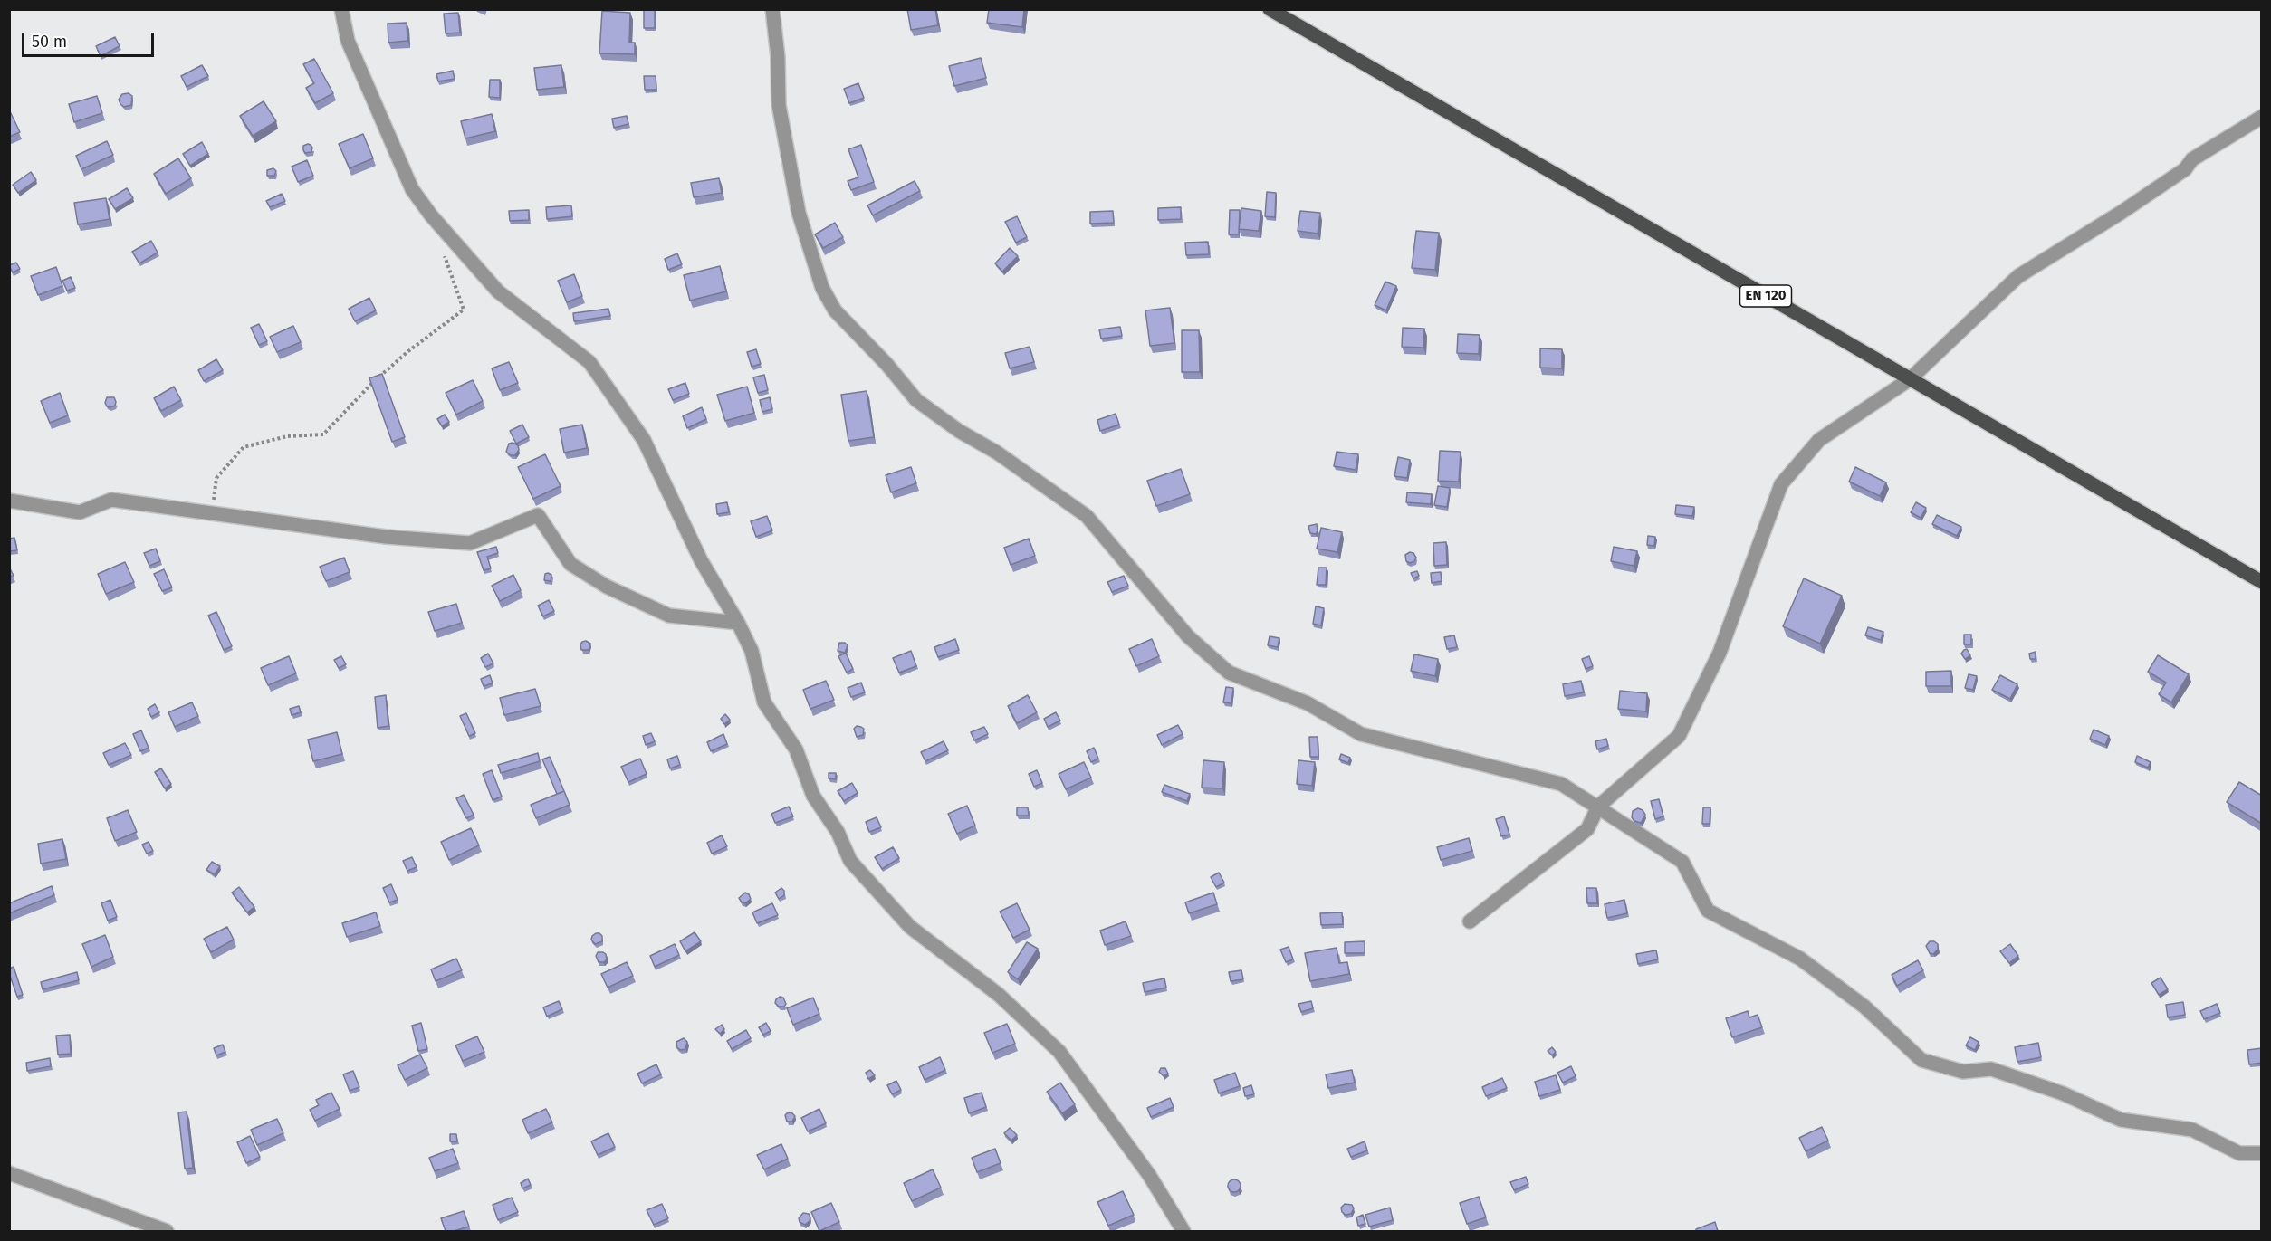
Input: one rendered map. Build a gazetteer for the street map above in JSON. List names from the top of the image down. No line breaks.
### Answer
{"streets":{"main road":["EN 120"]},"scale_bar":"50 m"}
